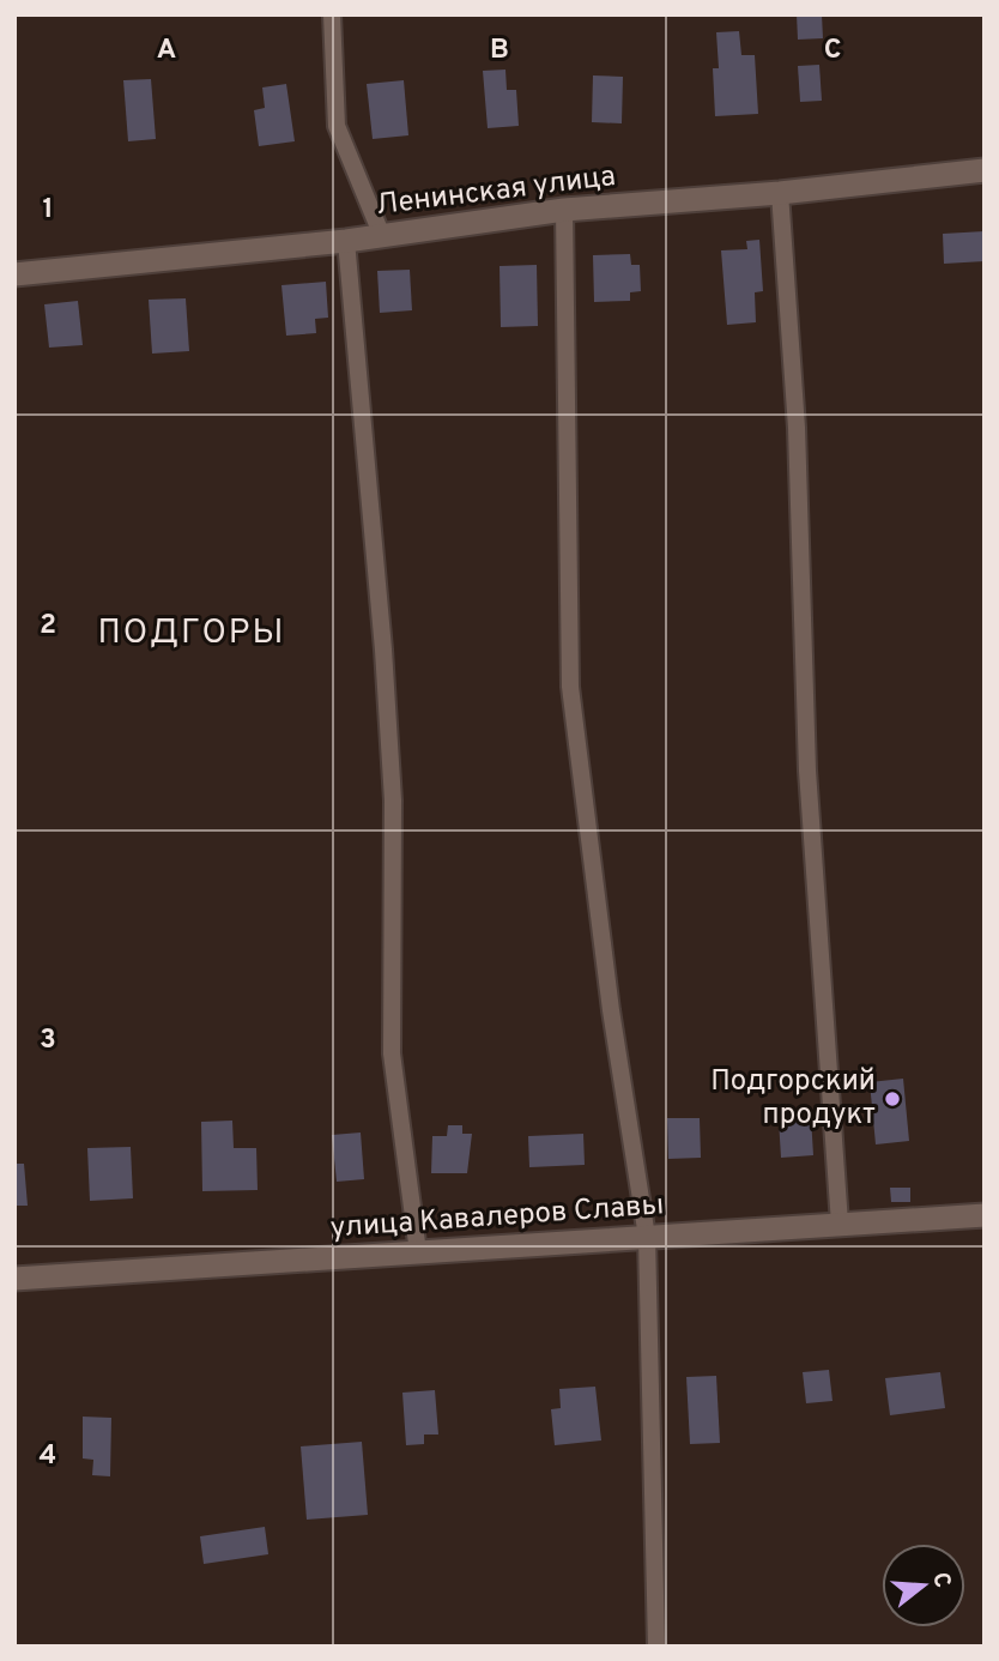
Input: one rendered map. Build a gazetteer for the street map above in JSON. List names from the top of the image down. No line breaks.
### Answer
{"streets":{"street":["Ленинская улица","улица Кавалеров Славы"]},"districts":["ПОДГОРЫ"],"places":["Подгорский продукт"],"north":"right","grid":{"columns":["A","B","C"],"rows":["1","2","3","4"]}}
